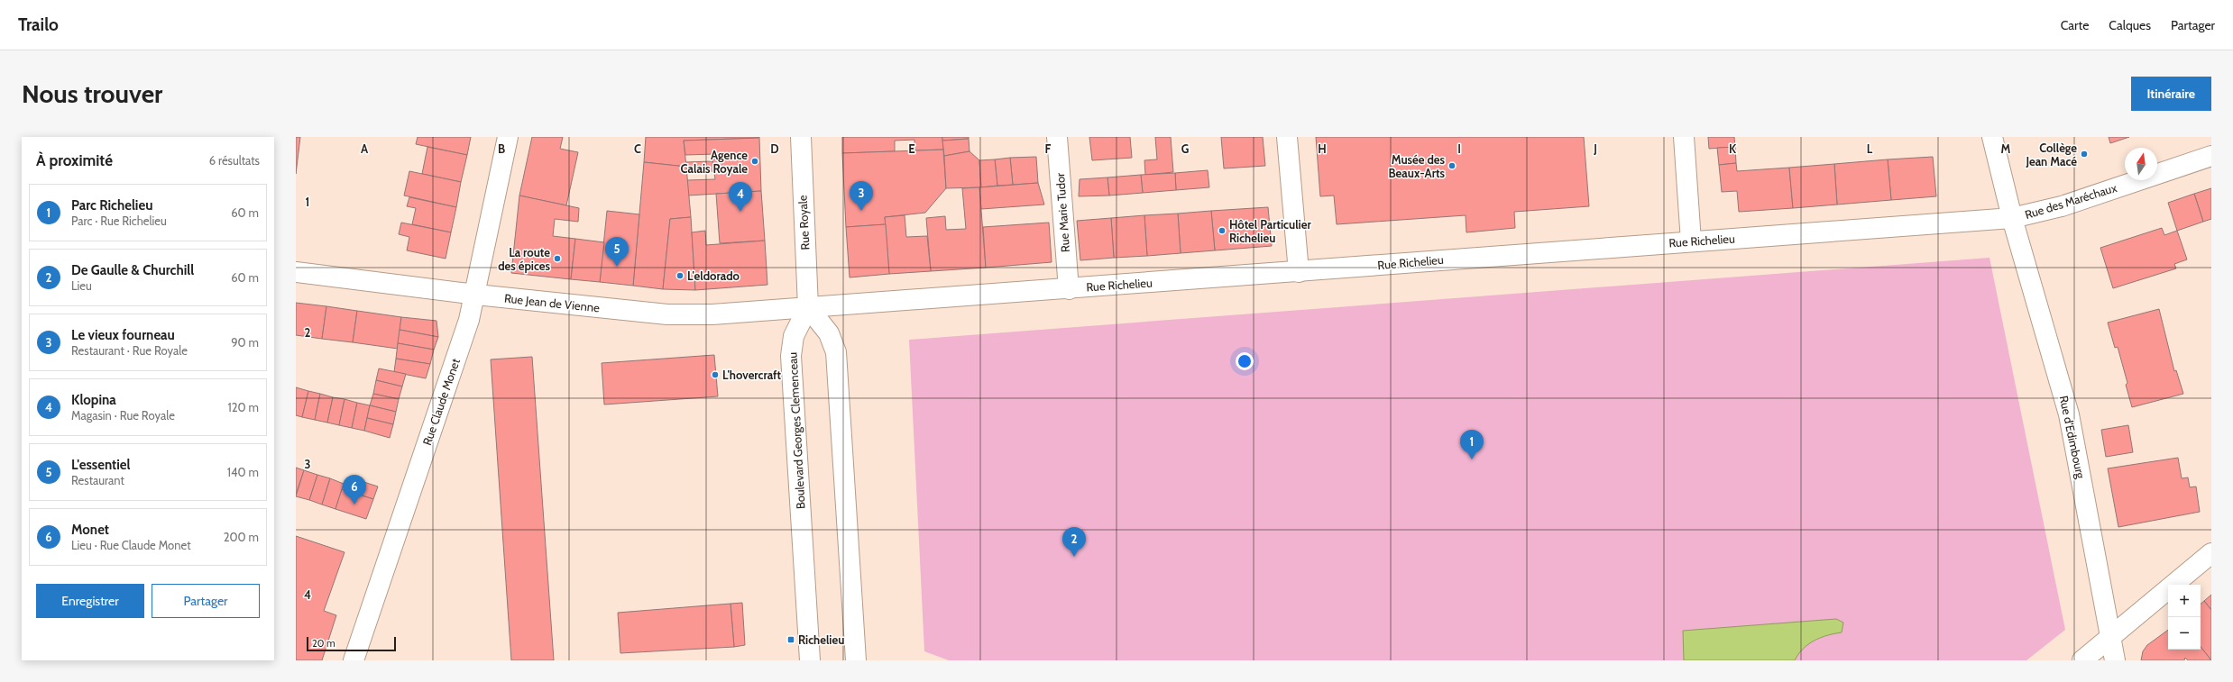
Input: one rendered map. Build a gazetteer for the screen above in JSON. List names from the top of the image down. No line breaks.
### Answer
{"streets":{"street":["Rue des Maréchaux","Rue Marie Tudor","Rue Royale","Rue Richelieu","Rue Jean de Vienne","Rue Claude Monet","Boulevard Georges Clemenceau","Rue d'Edimbourg"]},"crossings":[["Rue des Maréchaux","Rue Richelieu"],["Rue des Maréchaux","Rue d'Edimbourg"],["Rue Marie Tudor","Rue Richelieu"],["Rue Royale","Rue Richelieu"],["Rue Royale","Rue Jean de Vienne"],["Rue Royale","Boulevard Georges Clemenceau"],["Rue Richelieu","Rue Jean de Vienne"],["Rue Richelieu","Boulevard Georges Clemenceau"],["Rue Richelieu","Rue d'Edimbourg"],["Rue Jean de Vienne","Rue Claude Monet"],["Rue Jean de Vienne","Boulevard Georges Clemenceau"]],"places":{"other":["Collège Jean Macé","Agence Calais Royale","Musée des Beaux-Arts","Hôtel Particulier Richelieu","La route des épices","L'eldorado","L'hovercraft"],"transit":["Richelieu"]},"scale_bar":"20 m","north":"top","page":{"header":"Trailo","nav":["Carte","Calques","Partager"],"buttons":["Itinéraire",["Enregistrer","Partager"]],"title":"Nous trouver","heading":["À proximité","6 résultats"],"pins":["3","4","5","1","6","2"],"list":[{"mark":"1","name":"Parc Richelieu","note":"Parc · Rue Richelieu","value":"60 m"},{"mark":"2","name":"De Gaulle & Churchill","note":"Lieu","value":"60 m"},{"mark":"3","name":"Le vieux fourneau","note":"Restaurant · Rue Royale","value":"90 m"},{"mark":"4","name":"Klopina","note":"Magasin · Rue Royale","value":"120 m"},{"mark":"5","name":"L'essentiel","note":"Restaurant","value":"140 m"},{"mark":"6","name":"Monet","note":"Lieu · Rue Claude Monet","value":"200 m"}],"map_buttons":["+","−"],"scale":"20 m"},"grid":{"columns":["A","B","C","D","E","F","G","H","I","J","K","L","M"],"rows":["1","2","3","4"]}}
